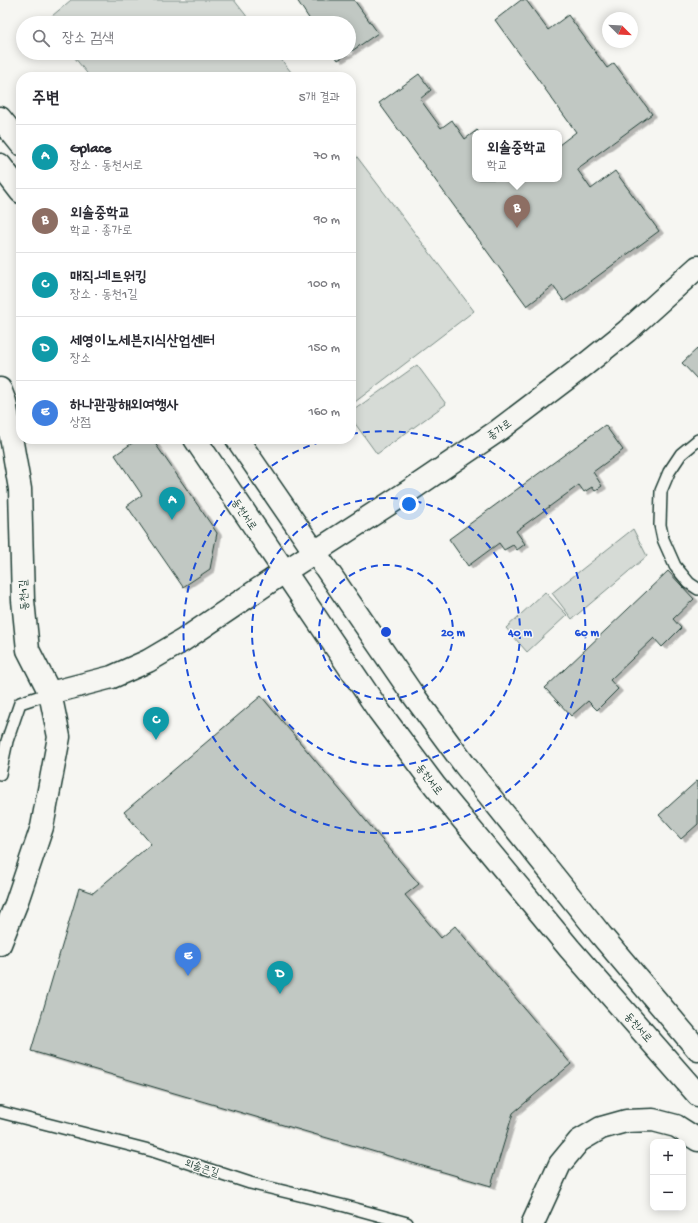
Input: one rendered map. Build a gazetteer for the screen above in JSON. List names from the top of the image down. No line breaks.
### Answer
{"streets":{"main road":["종가로","동천서로","동천1길"],"lane":["외솔큰길"]},"crossings":[["종가로","동천서로"],["종가로","동천1길"]],"north":"bottom right","page":{"search":"장소 검색","heading":["주변","5개 결과"],"list":[{"mark":"A","name":"Gplace","note":"장소 · 동천서로","value":"70 m"},{"mark":"B","name":"외솔중학교","note":"학교 · 종가로","value":"90 m"},{"mark":"C","name":"매직-네트워킹","note":"장소 · 동천1길","value":"100 m"},{"mark":"D","name":"세영이노세븐지식산업센터","note":"장소","value":"150 m"},{"mark":"E","name":"하나관광해외여행사","note":"상점","value":"160 m"}],"popup":["외솔중학교","학교"],"pins":["B","A","C","E","D"],"map_buttons":["+","−"]},"rings":["20 m","40 m","60 m"]}
